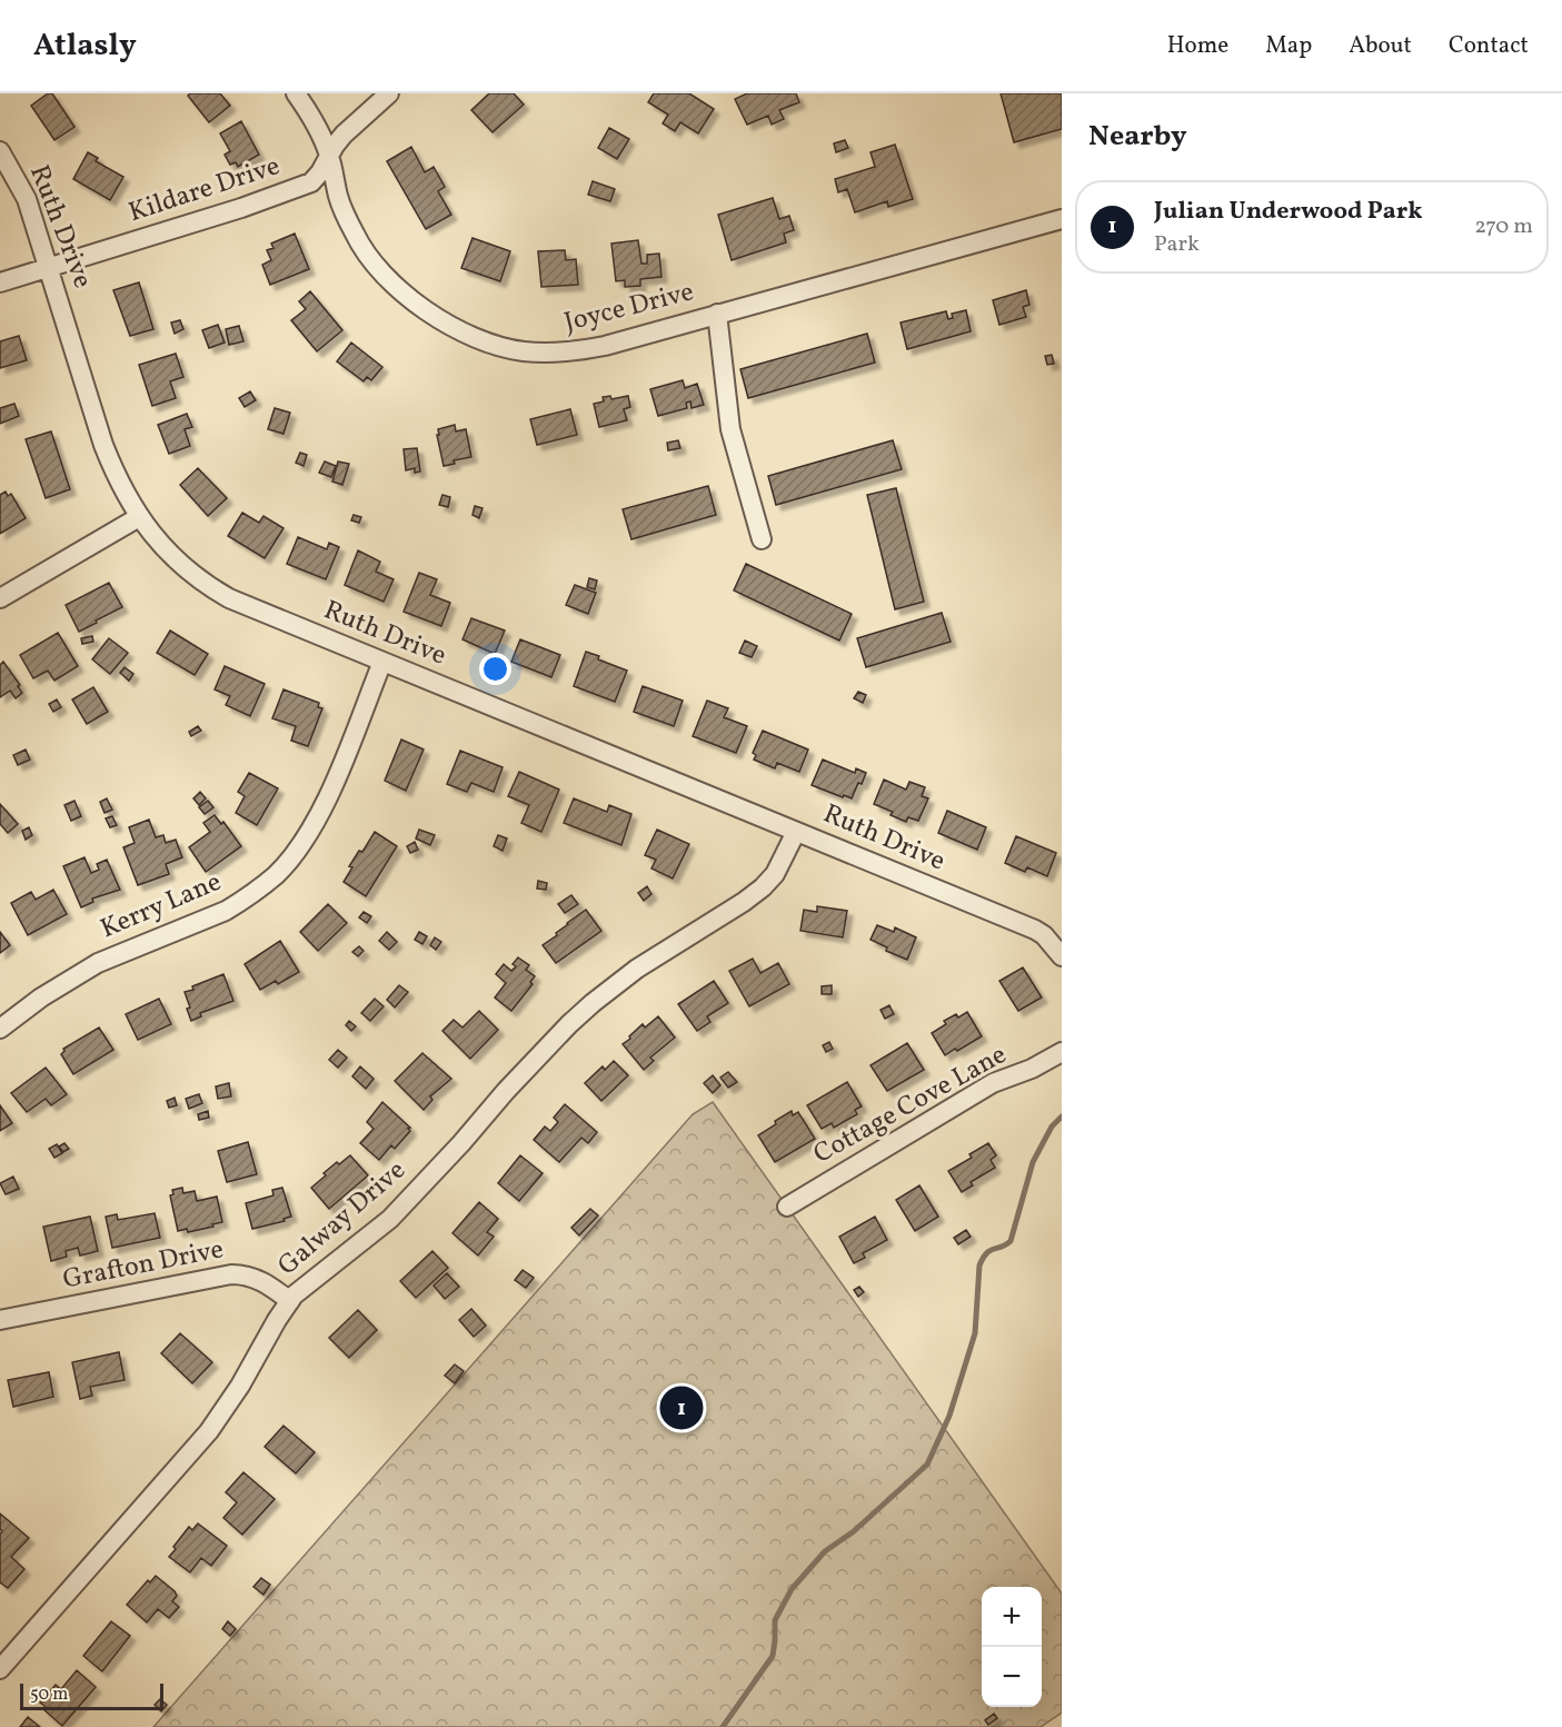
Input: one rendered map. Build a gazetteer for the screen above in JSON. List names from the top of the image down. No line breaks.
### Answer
{"streets":{"street":["Kildare Drive","Ruth Drive","Joyce Drive","Kerry Lane","Cottage Cove Lane","Galway Drive","Grafton Drive"]},"crossings":[["Kildare Drive","Ruth Drive"],["Kildare Drive","Joyce Drive"],["Ruth Drive","Kerry Lane"],["Ruth Drive","Galway Drive"],["Galway Drive","Grafton Drive"]],"scale_bar":"50 m","page":{"header":"Atlasly","nav":["Home","Map","About","Contact"],"heading":"Nearby","list":[{"mark":"1","name":"Julian Underwood Park","note":"Park","value":"270 m"}],"pins":"1","map_buttons":["+","−"],"scale":"50 m"}}
